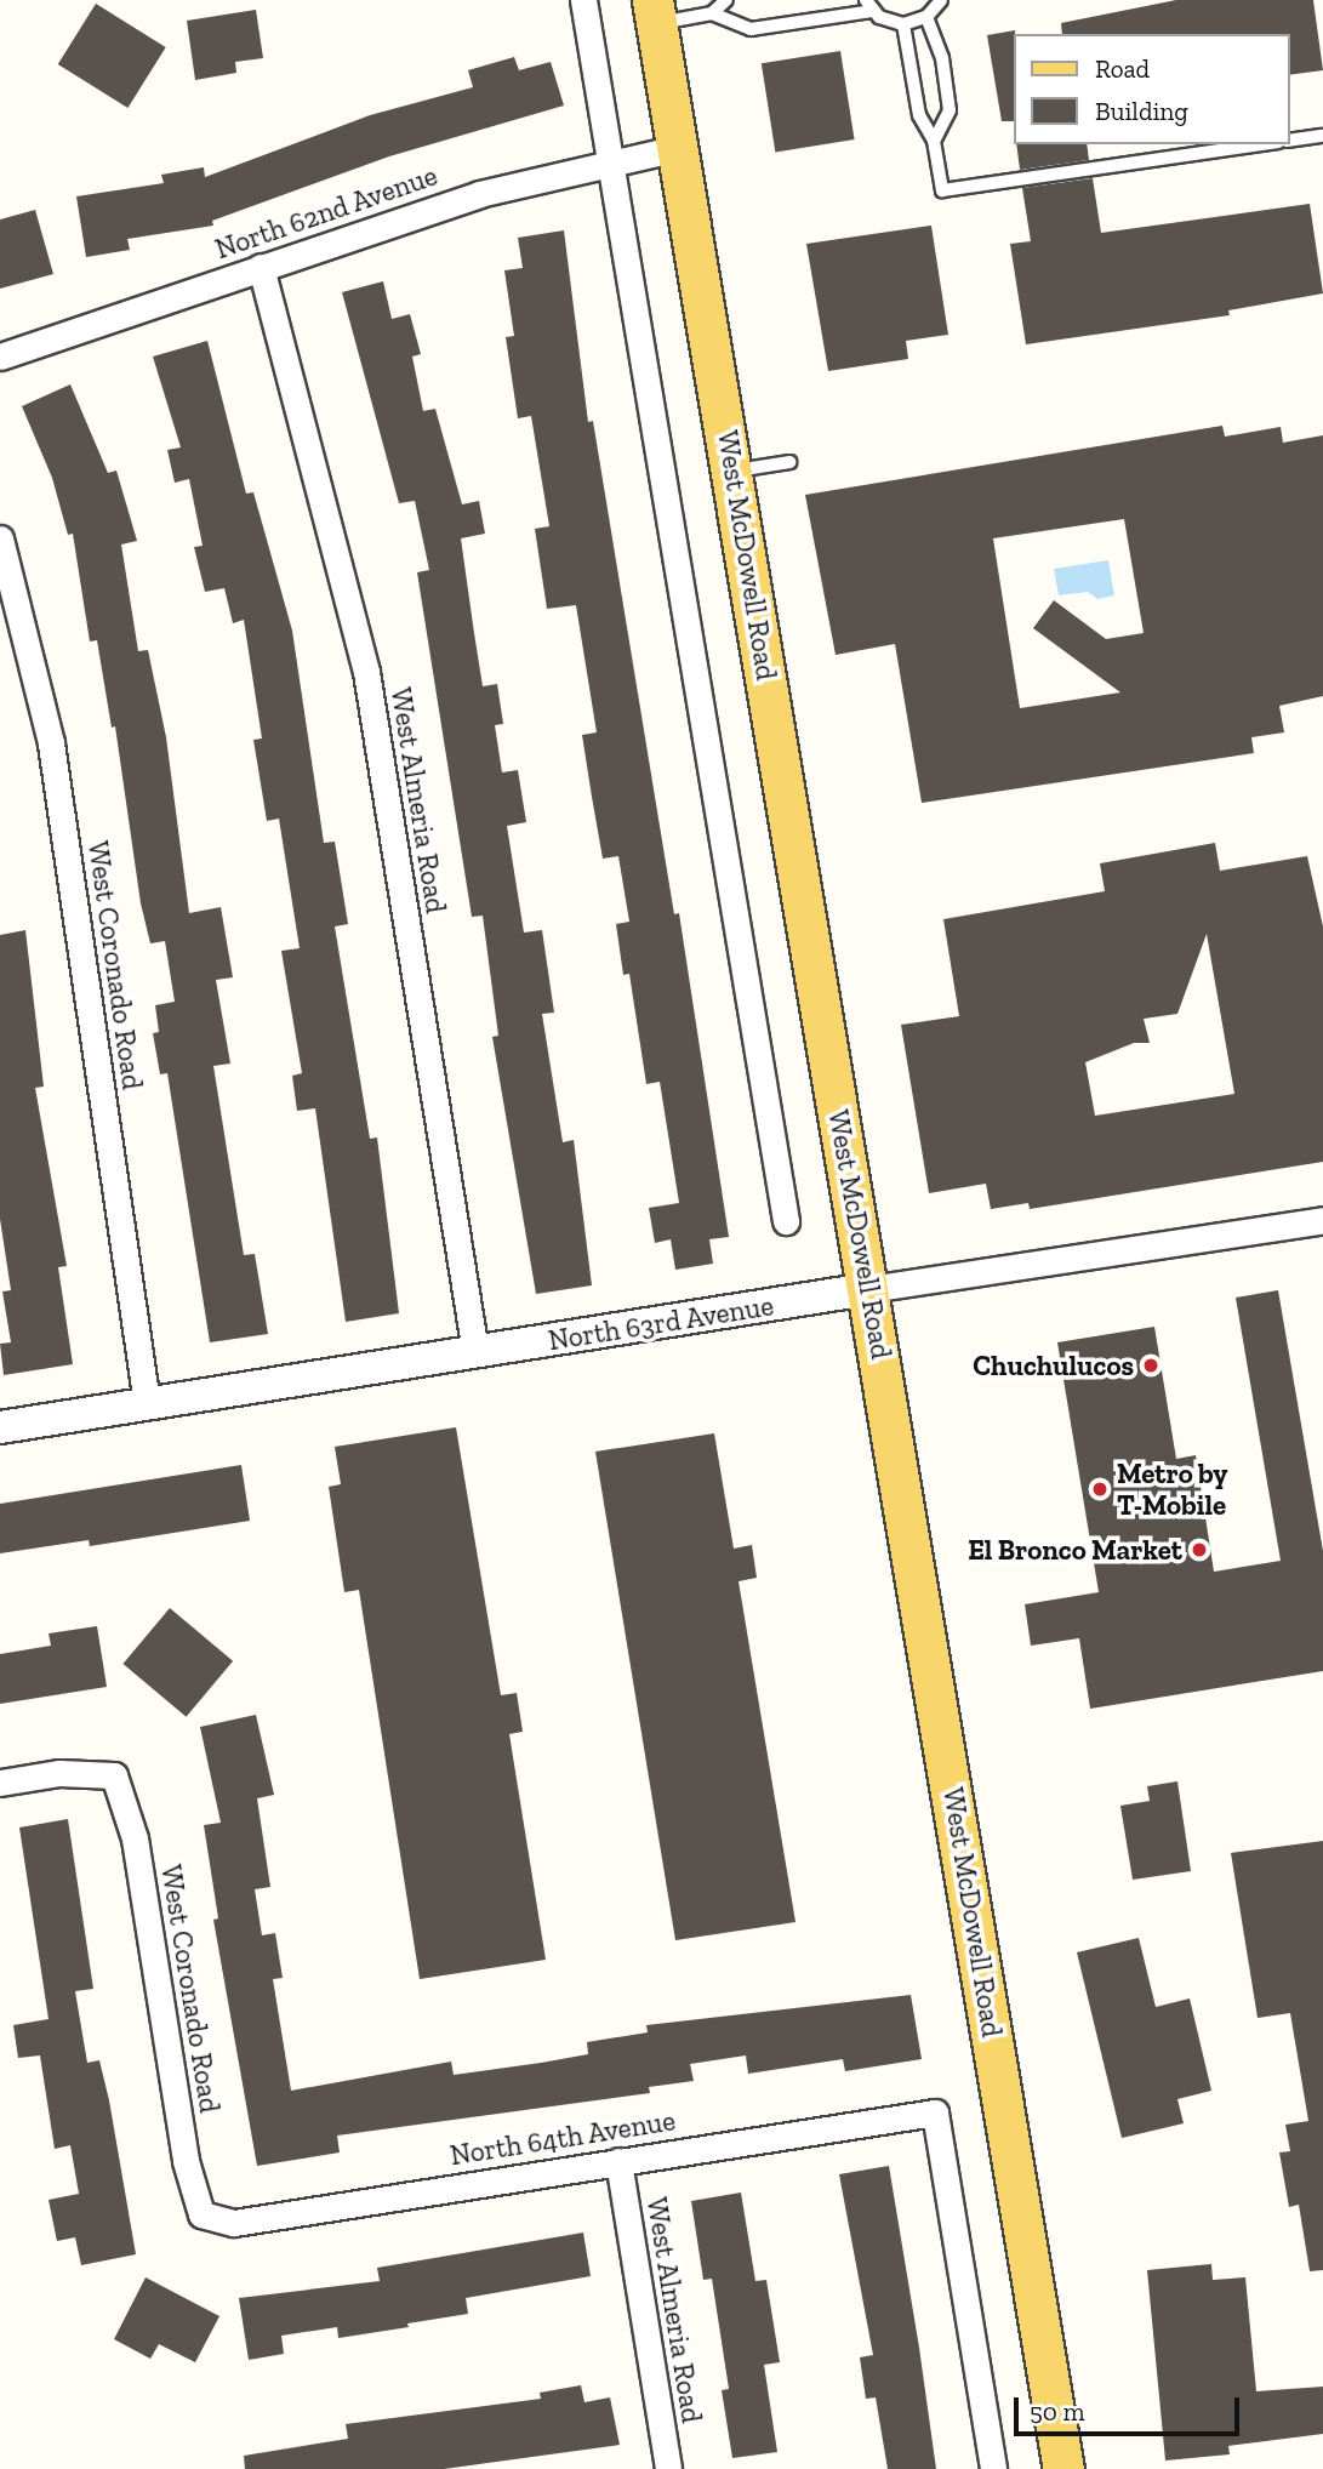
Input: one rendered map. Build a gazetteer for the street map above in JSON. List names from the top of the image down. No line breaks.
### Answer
{"streets":{"main road":["West McDowell Road"],"street":["North 62nd Avenue","West Almeria Road","West Coronado Road","North 63rd Avenue","North 64th Avenue"]},"crossings":[["North 62nd Avenue","West McDowell Road"],["North 62nd Avenue","West Almeria Road"],["West McDowell Road","North 63rd Avenue"],["West Almeria Road","North 63rd Avenue"],["West Almeria Road","North 64th Avenue"],["West Coronado Road","North 63rd Avenue"],["West Coronado Road","North 64th Avenue"]],"places":["Chuchulucos","Metro by T-Mobile","El Bronco Market"],"legend":["Road","Building"],"scale_bar":"50 m"}
